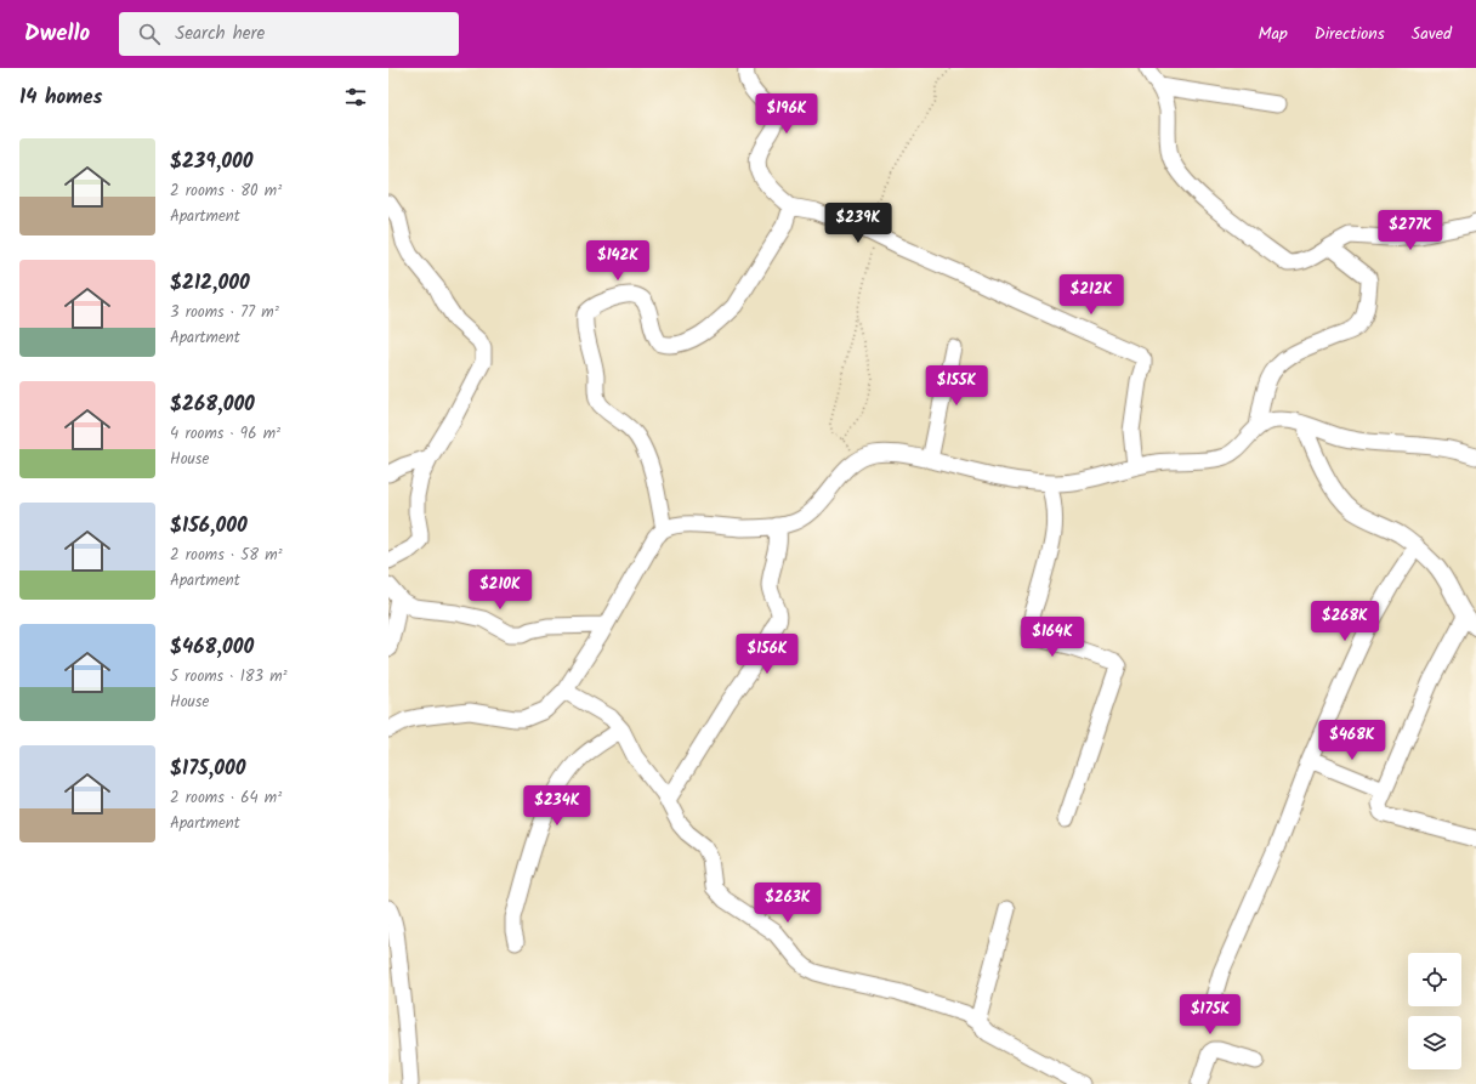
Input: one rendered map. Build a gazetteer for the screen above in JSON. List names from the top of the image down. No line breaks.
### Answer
{"page":{"header":"Dwello","search":"Search here","nav":["Map","Directions","Saved"],"heading":"14 homes","price":["$196K","$239K","$277K","$142K","$212K","$155K","$210K","$268K","$164K","$156K","$468K","$234K","$263K","$175K"],"list":[{"name":"$239,000","note":"2 rooms · 80 m² · Apartment"},{"name":"$212,000","note":"3 rooms · 77 m² · Apartment"},{"name":"$268,000","note":"4 rooms · 96 m² · House"},{"name":"$156,000","note":"2 rooms · 58 m² · Apartment"},{"name":"$468,000","note":"5 rooms · 183 m² · House"},{"name":"$175,000","note":"2 rooms · 64 m² · Apartment"}]}}
